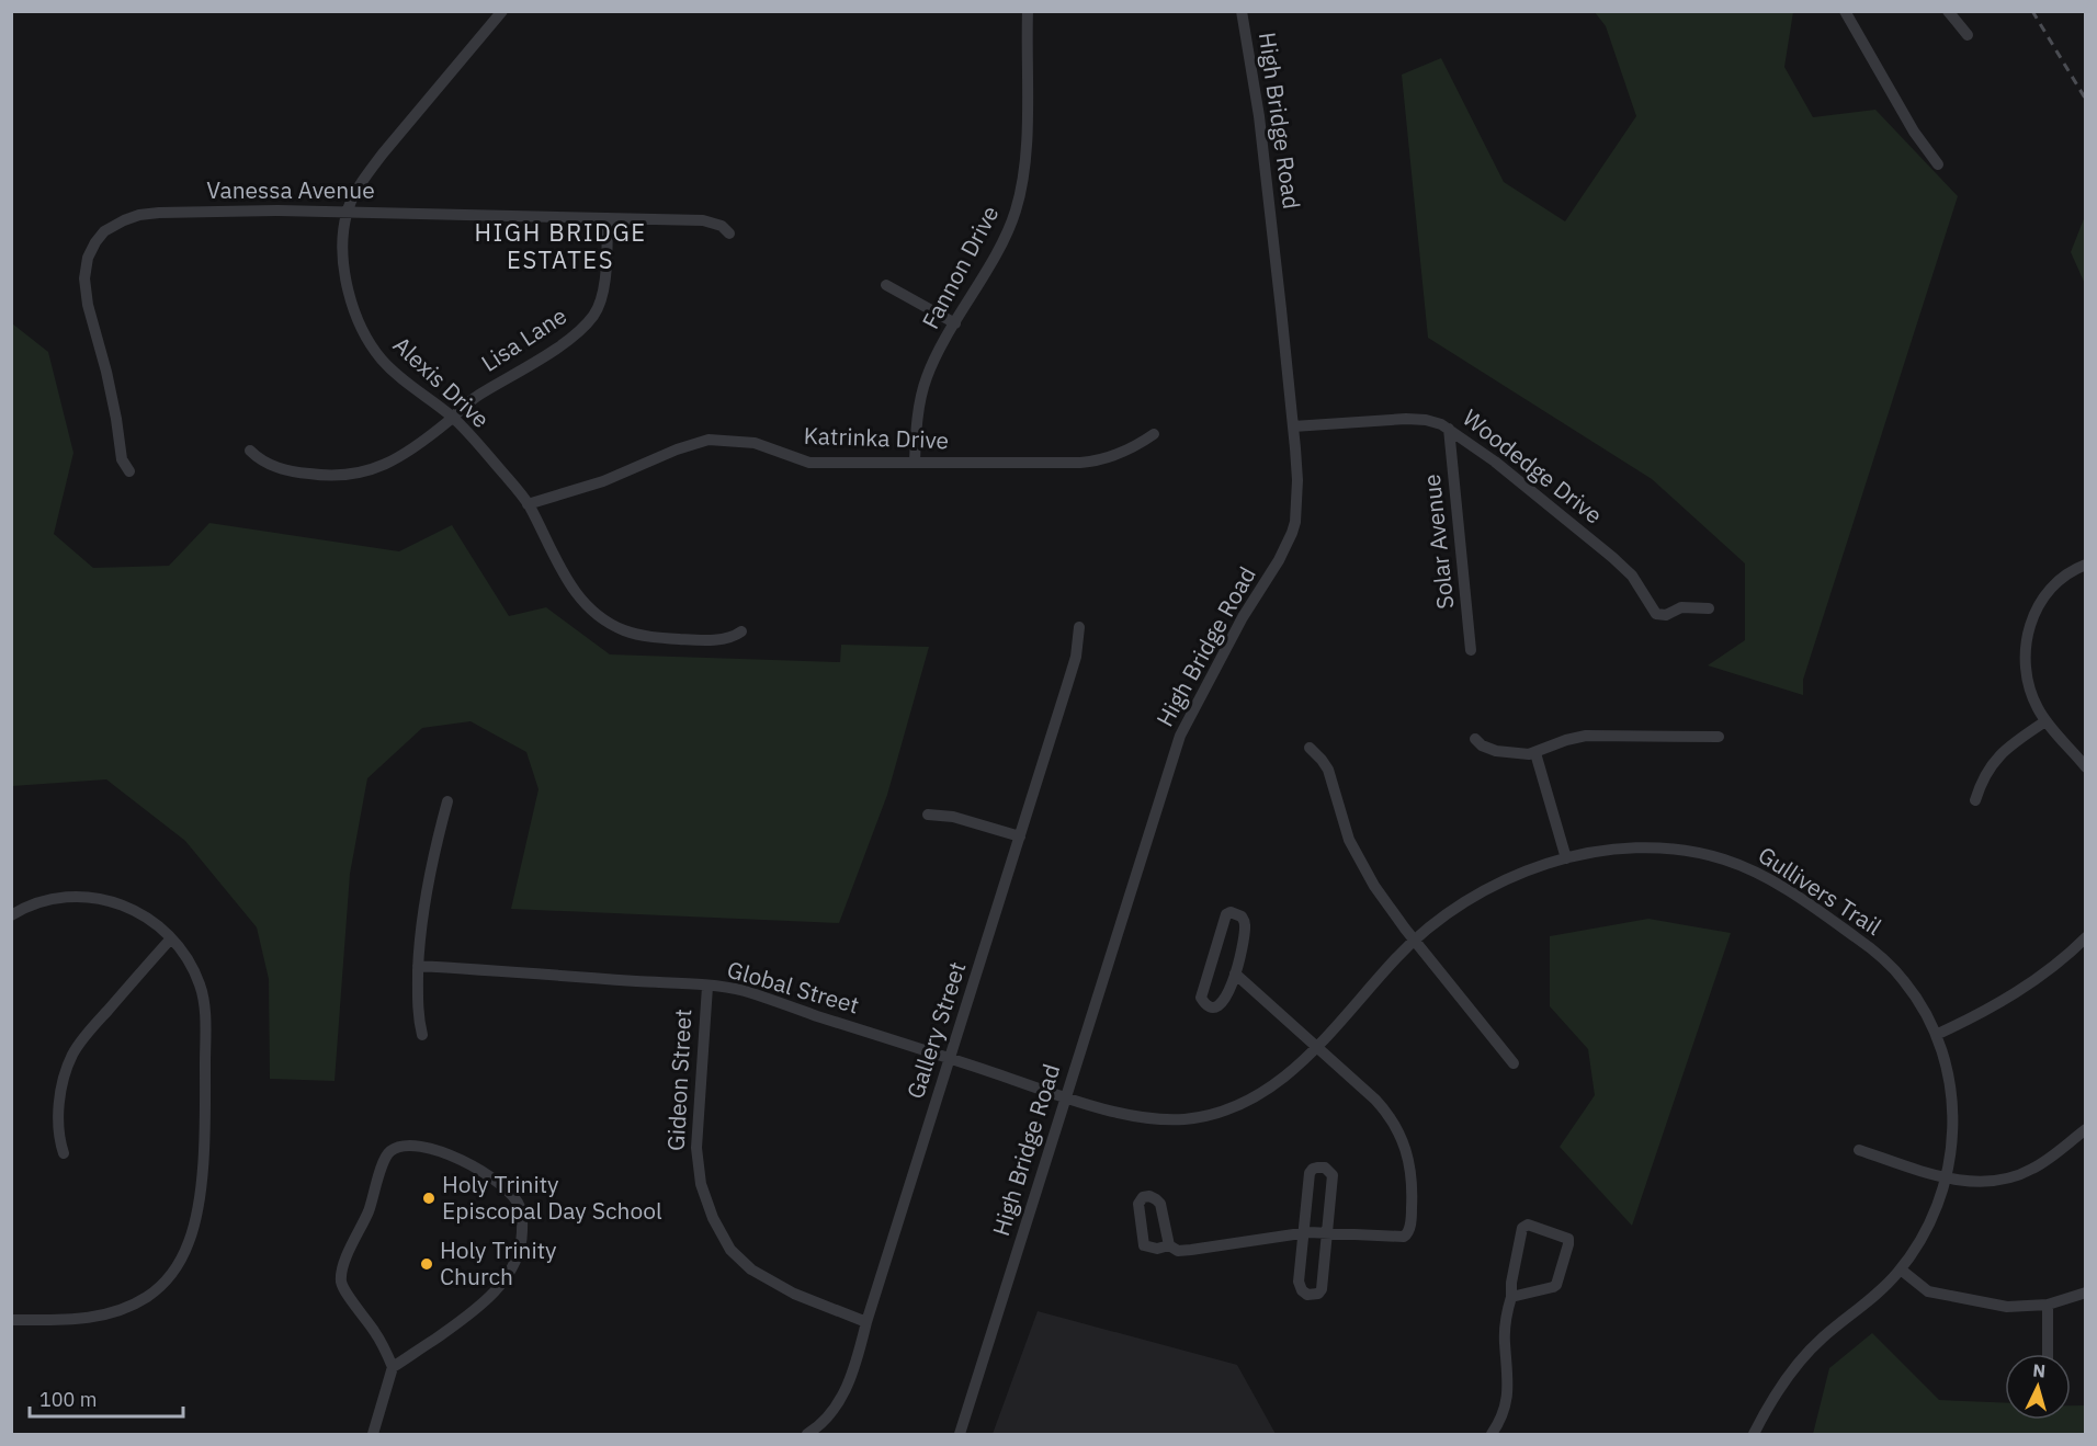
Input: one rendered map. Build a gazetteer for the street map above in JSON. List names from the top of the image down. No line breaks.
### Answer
{"streets":{"street":["High Bridge Road","Vanessa Avenue","Fannon Drive","Lisa Lane","Alexis Drive","Katrinka Drive","Woodedge Drive","Solar Avenue","Gullivers Trail","Global Street","Gallery Street","Gideon Street"]},"crossings":[["High Bridge Road","Woodedge Drive"],["High Bridge Road","Gullivers Trail"],["High Bridge Road","Global Street"],["Vanessa Avenue","Lisa Lane"],["Vanessa Avenue","Alexis Drive"],["Fannon Drive","Katrinka Drive"],["Lisa Lane","Alexis Drive"],["Alexis Drive","Katrinka Drive"],["Woodedge Drive","Solar Avenue"],["Gullivers Trail","Global Street"],["Global Street","Gallery Street"],["Global Street","Gideon Street"],["Gallery Street","Gideon Street"]],"districts":["HIGH BRIDGE ESTATES"],"places":["Holy Trinity Episcopal Day School","Holy Trinity Church"],"scale_bar":"100 m","north":"top"}
